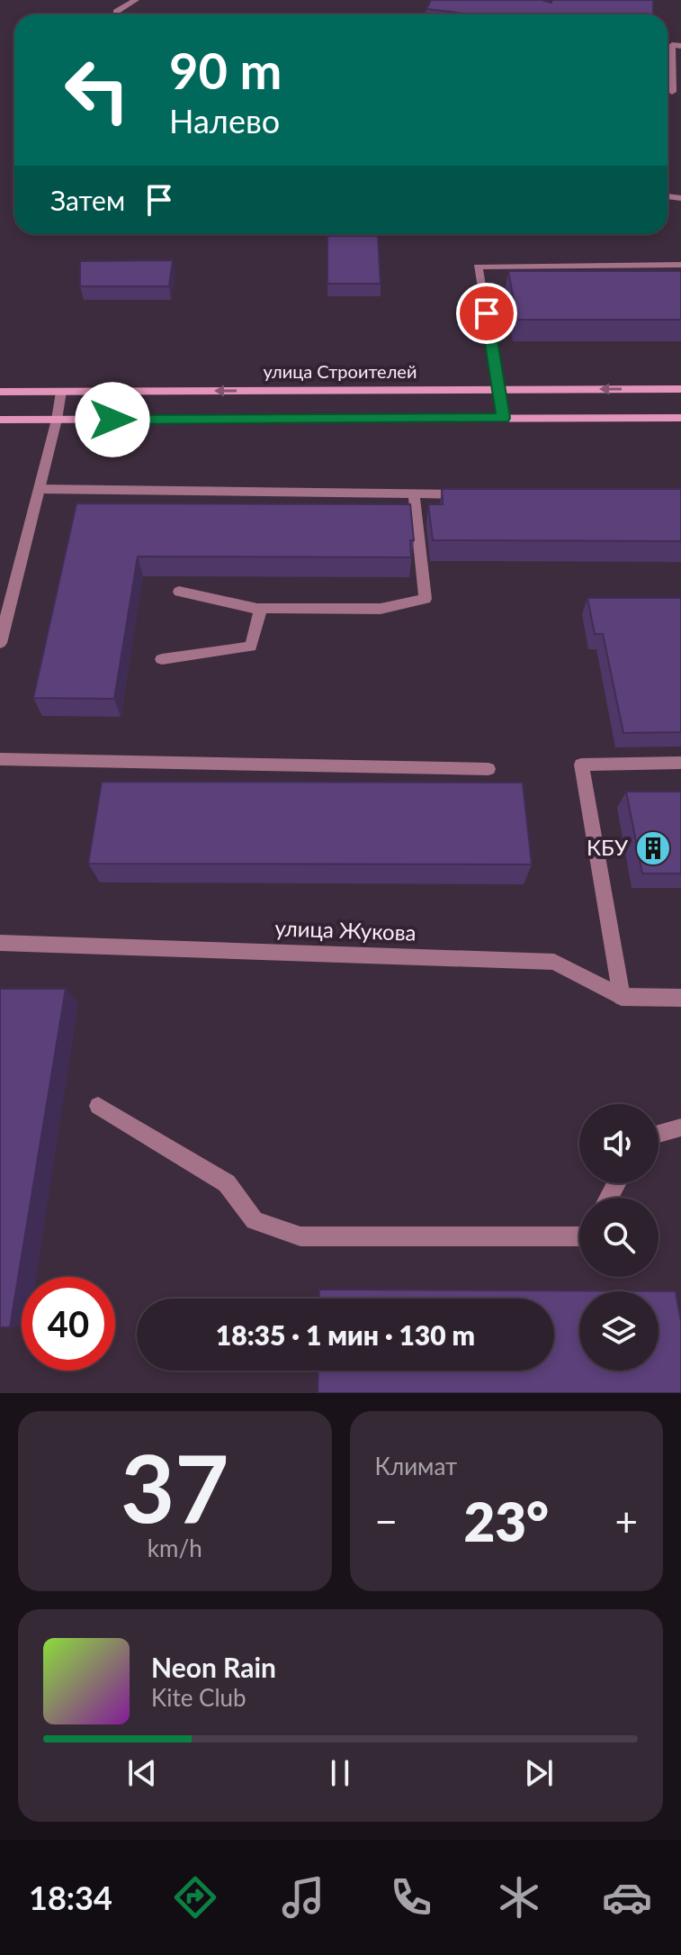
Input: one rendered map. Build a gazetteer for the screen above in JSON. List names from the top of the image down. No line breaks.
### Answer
{"streets":{"street":["улица Строителей","улица Жукова"]},"places":{"building":["КБУ"]},"page":{"turn":["90 m","Налево"],"then":"Затем","limit":"40","trip":"18:35 · 1 мин · 130 m","tile":[["37","km/h"],"Климат"],"heat":["−","23°","+"],"song":["Neon Rain","Kite Club"],"tabs":"18:34"}}
